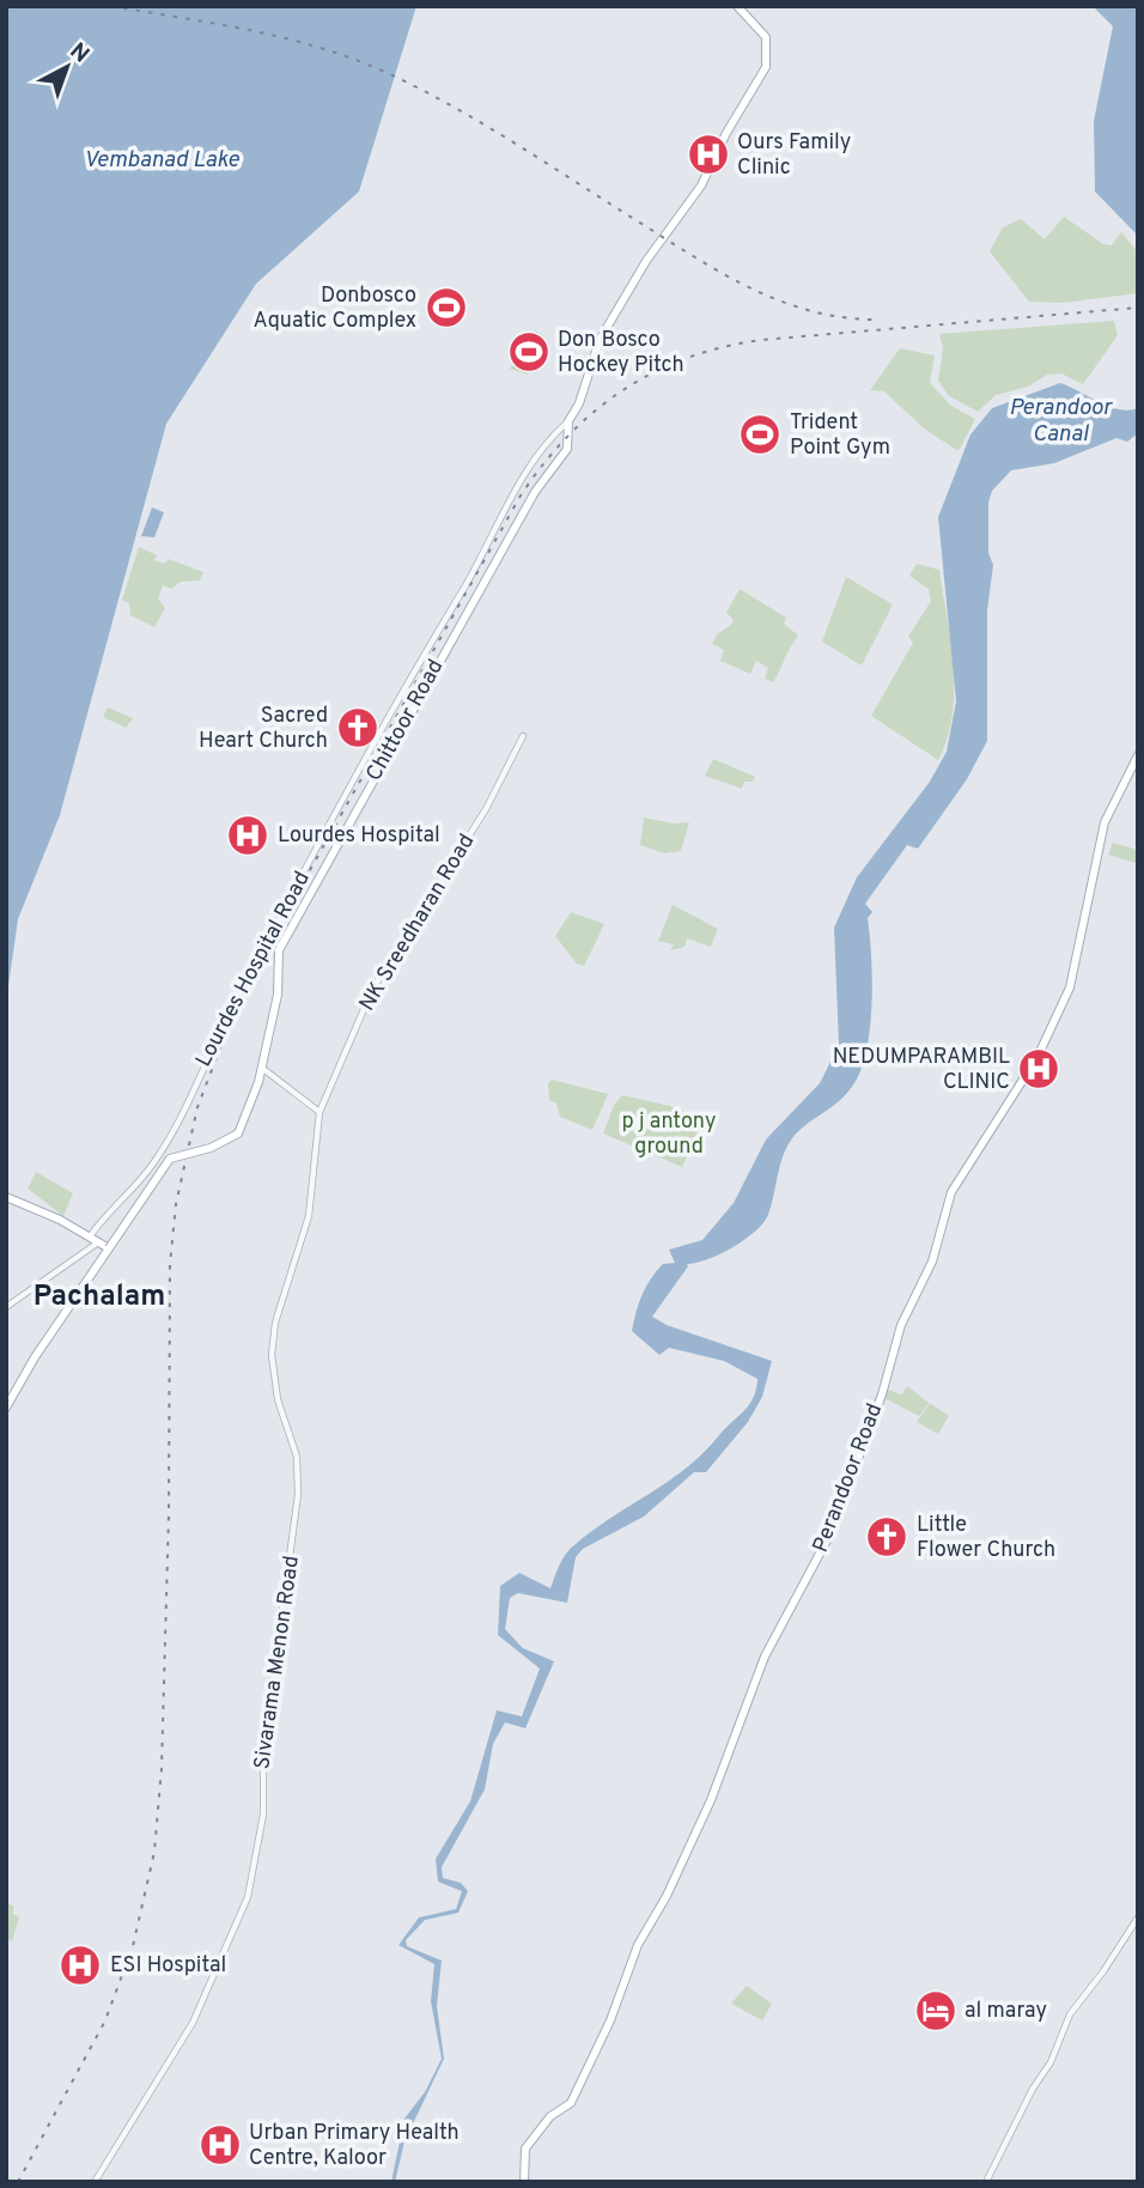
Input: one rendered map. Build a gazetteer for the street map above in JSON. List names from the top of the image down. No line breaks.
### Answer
{"streets":{"main road":["Chittoor Road","Perandoor Road"],"street":["NK Sreedharan Road","Lourdes Hospital Road","Sivarama Menon Road"]},"crossings":[["Chittoor Road","Lourdes Hospital Road"],["NK Sreedharan Road","Sivarama Menon Road"]],"districts":["Pachalam"],"water":["Vembanad Lake","Perandoor Canal"],"parks":["p j antony ground"],"places":{"hospital":["Ours Family Clinic","Lourdes Hospital","NEDUMPARAMBIL CLINIC","ESI Hospital","Urban Primary Health Centre, Kaloor"],"sports":["Donbosco Aquatic Complex","Don Bosco Hockey Pitch","Trident Point Gym"],"church":["Sacred Heart Church","Little Flower Church"],"hotel":["al maray"]},"north":"top right"}
